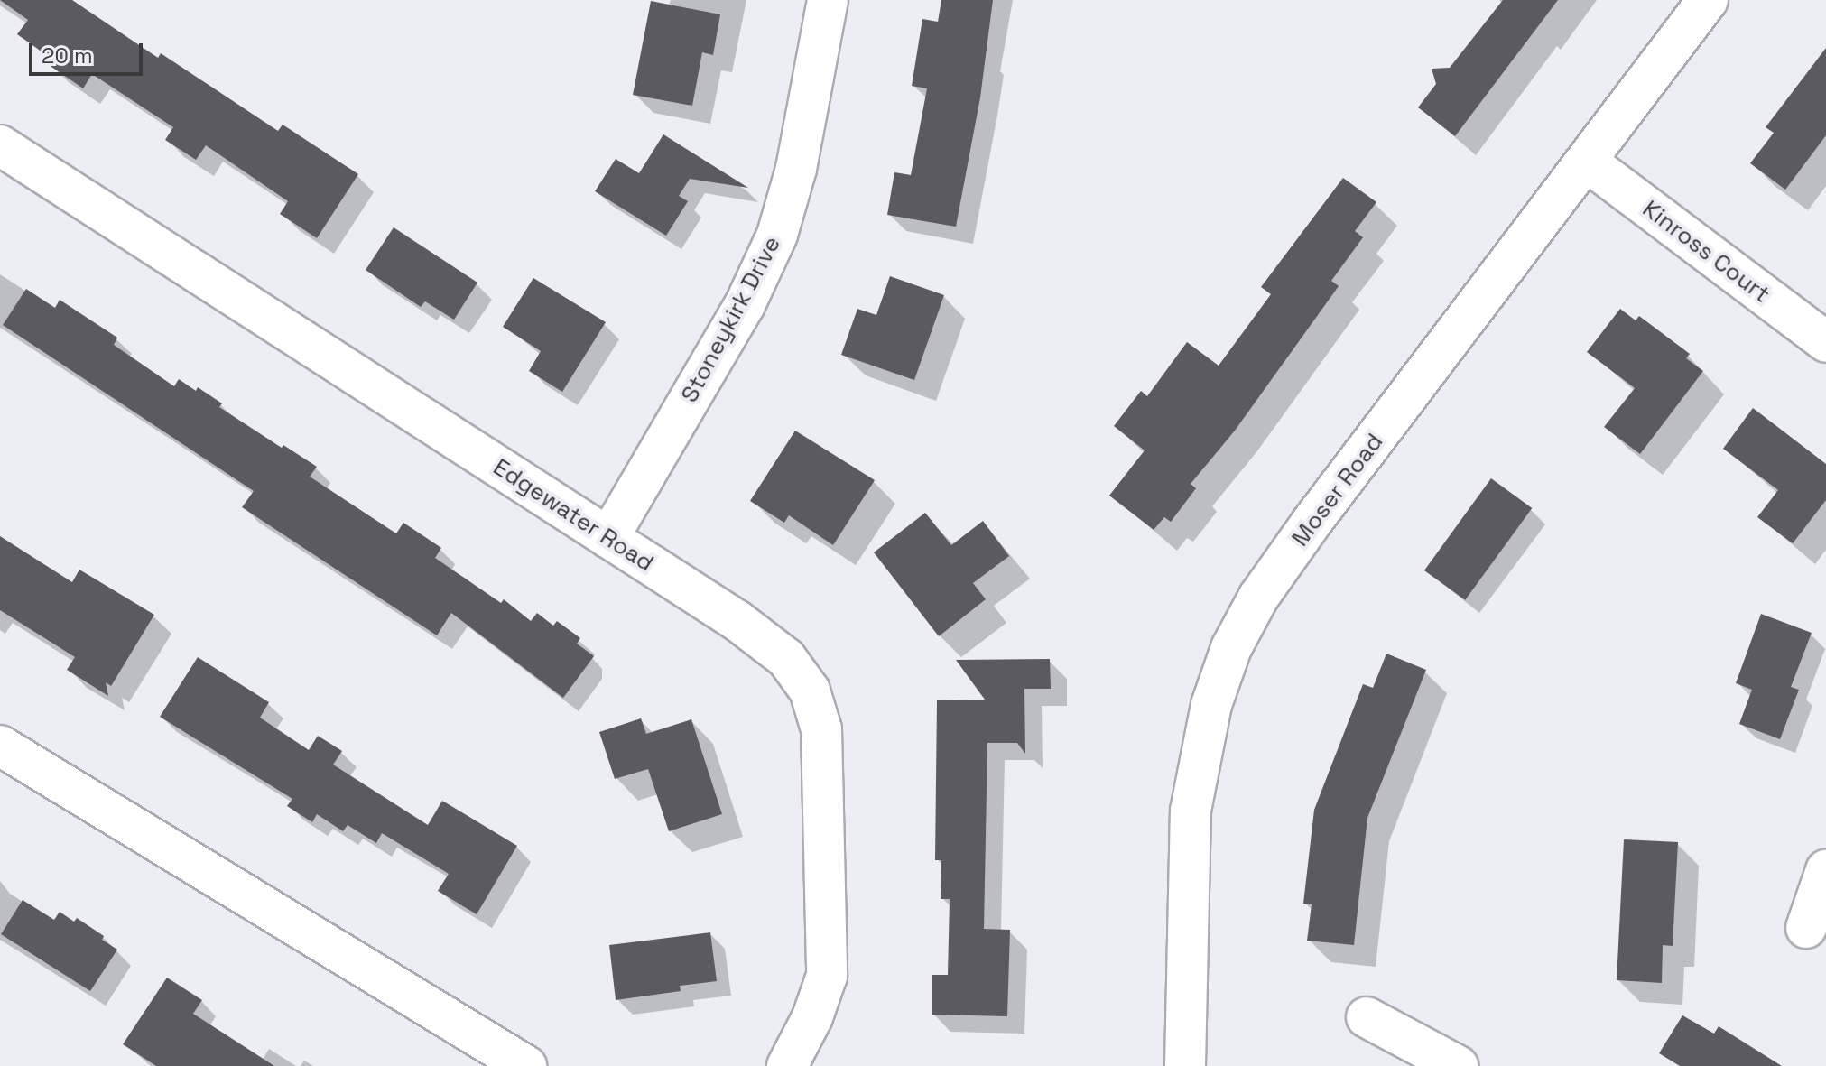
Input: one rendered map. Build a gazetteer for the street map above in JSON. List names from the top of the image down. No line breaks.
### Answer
{"streets":{"street":["Kinross Court","Stoneykirk Drive","Moser Road","Edgewater Road"]},"crossings":[["Kinross Court","Moser Road"],["Stoneykirk Drive","Edgewater Road"]],"scale_bar":"20 m"}
